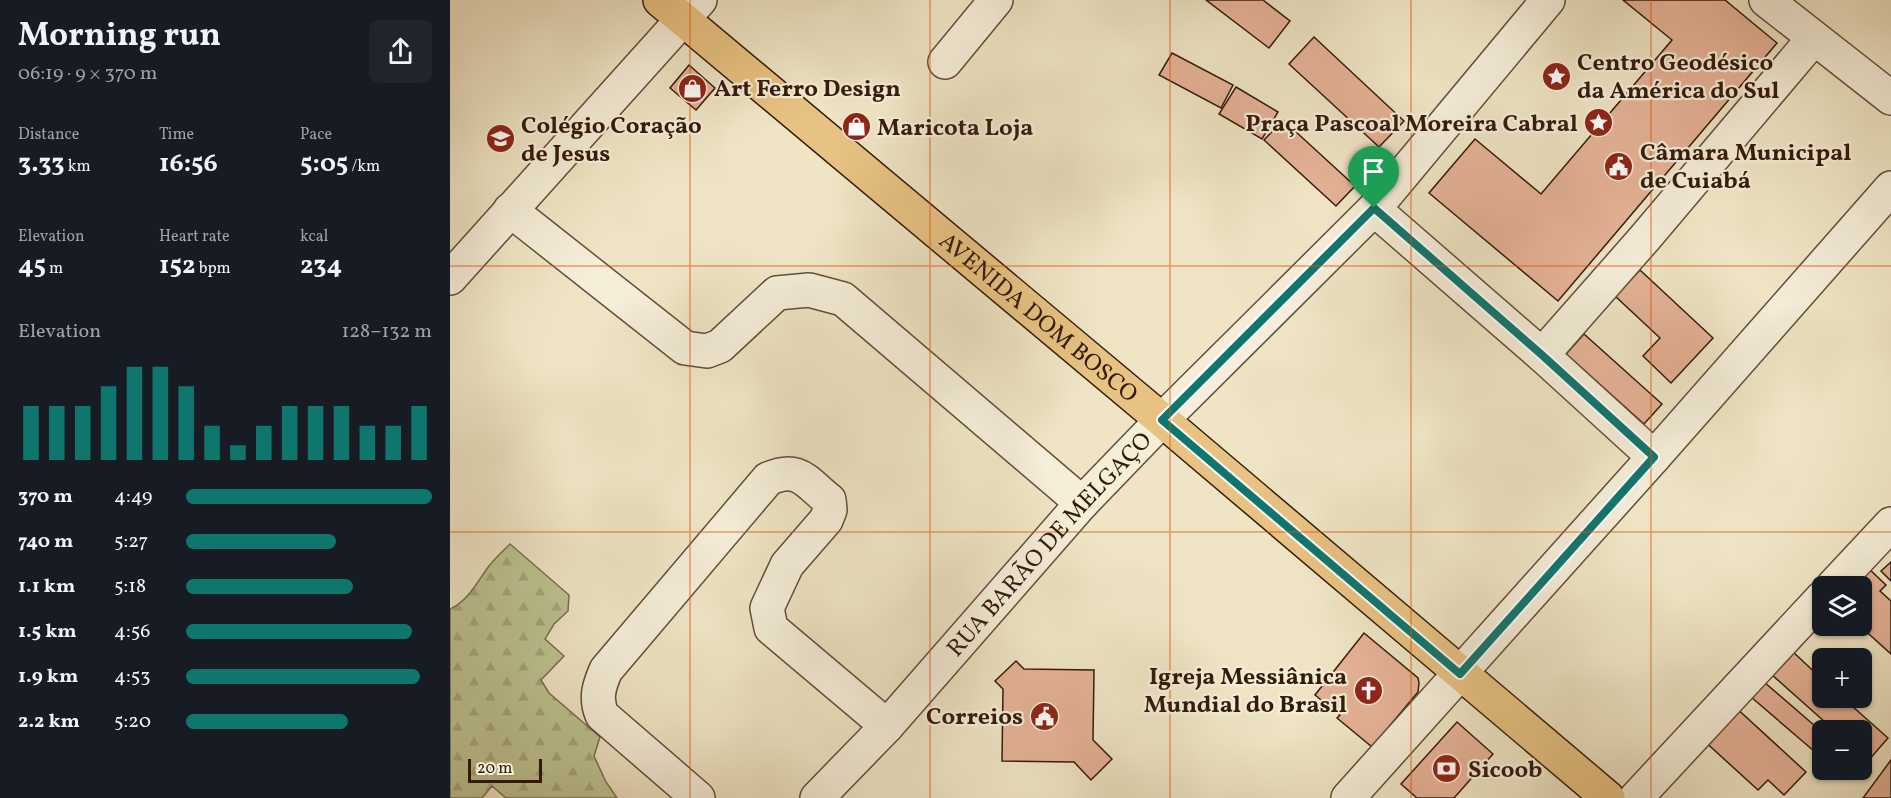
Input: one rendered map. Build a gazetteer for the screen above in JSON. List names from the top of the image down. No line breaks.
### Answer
{"streets":{"main road":["AVENIDA DOM BOSCO"],"street":["RUA BARÃO DE MELGAÇO"]},"crossings":[["AVENIDA DOM BOSCO","RUA BARÃO DE MELGAÇO"]],"places":{"place":["Centro Geodésico da América do Sul","Praça Pascoal Moreira Cabral"],"shop":["Art Ferro Design","Maricota Loja"],"school or university":["Colégio Coração de Jesus"],"public building":["Câmara Municipal de Cuiabá","Correios"],"church":["Igreja Messiânica Mundial do Brasil"],"bank":["Sicoob"]},"scale_bar":"20 m","page":{"heading":["Morning run","06:19 · 9 × 370 m"],"stats":[["Distance","3.33 km"],["Time","16:56"],["Pace","5:05 /km"],["Elevation","45 m"],["Heart rate","152 bpm"],["kcal","234"]],"chart":["Elevation","128–132 m"],"list":[{"name":"370 m","note":"4:49"},{"name":"740 m","note":"5:27"},{"name":"1.1 km","note":"5:18"},{"name":"1.5 km","note":"4:56"},{"name":"1.9 km","note":"4:53"},{"name":"2.2 km","note":"5:20"}],"map_buttons":["+","−"],"scale":"20 m"}}
